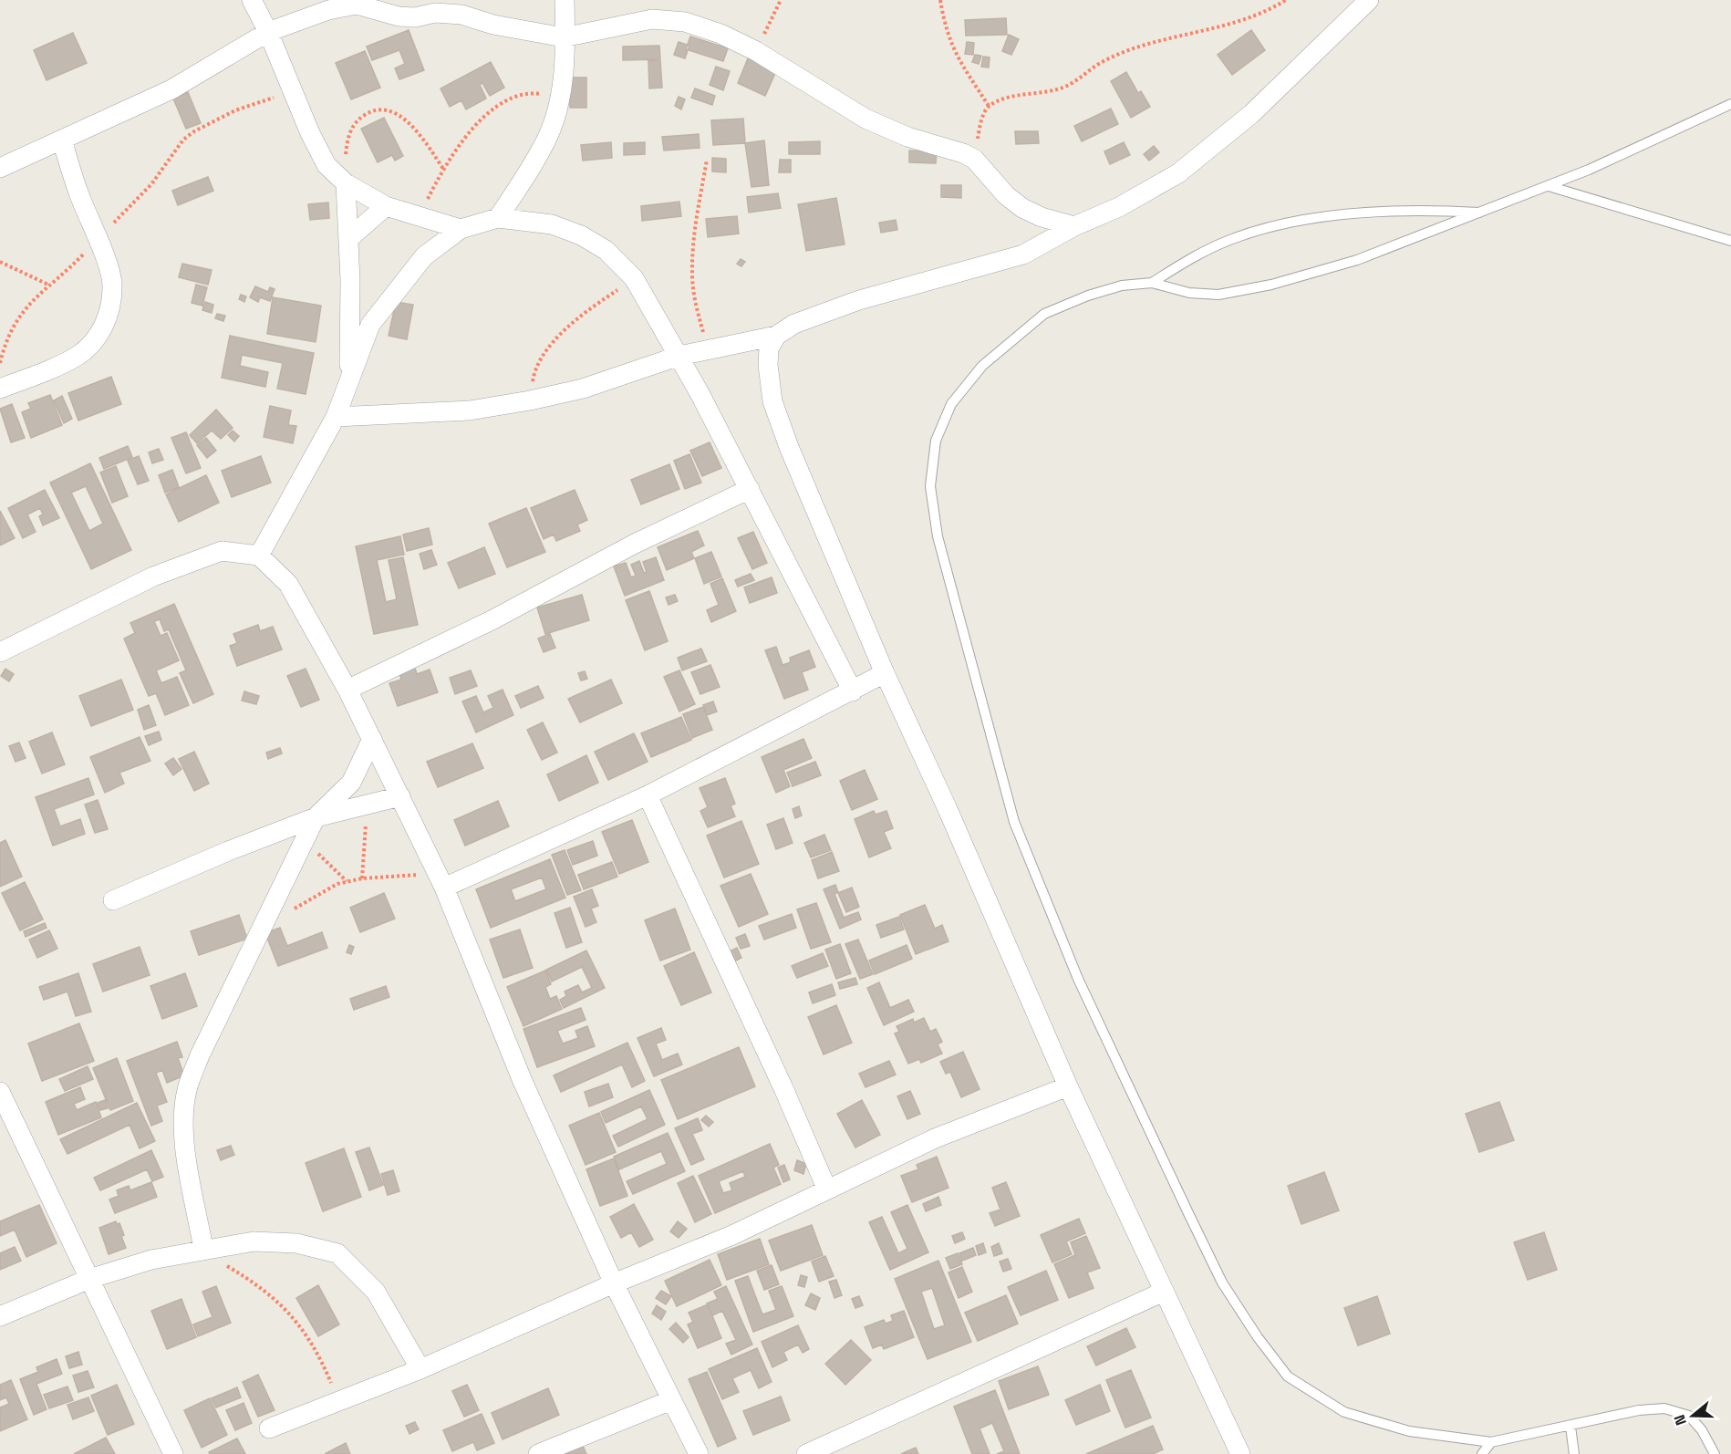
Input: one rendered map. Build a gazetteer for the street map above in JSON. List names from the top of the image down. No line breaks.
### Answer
{"north":"left"}
